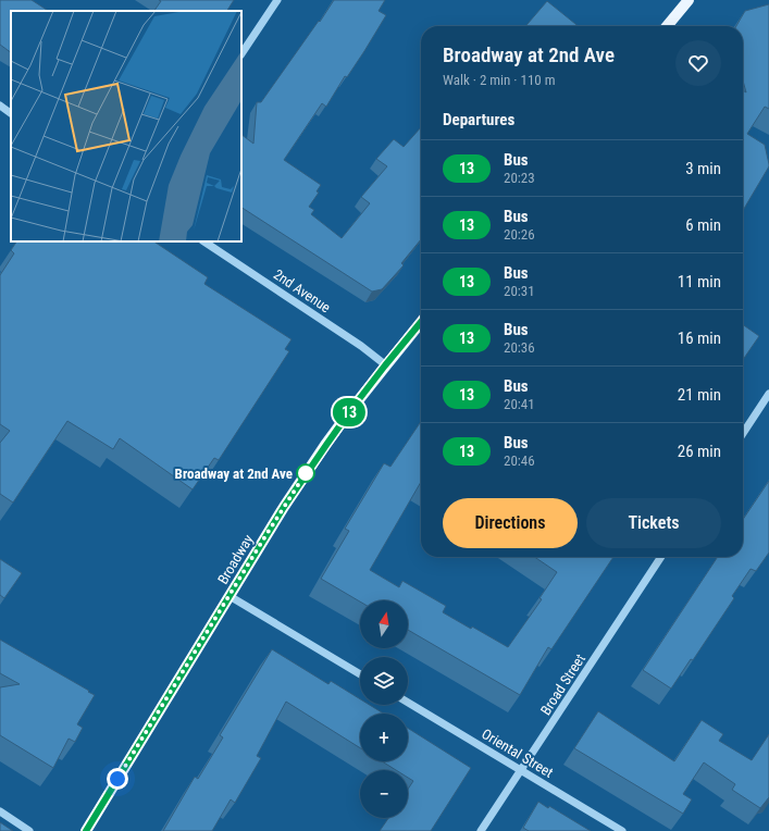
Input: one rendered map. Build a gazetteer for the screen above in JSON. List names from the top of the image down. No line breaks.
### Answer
{"streets":{"main road":["Broadway"],"street":["2nd Avenue","Broad Street","Oriental Street"]},"crossings":[["2nd Avenue","Broadway"],["Broad Street","Oriental Street"]],"places":["Broadway at 2nd Ave"],"lines":["bus line 13"],"north":"top","page":{"on_map":"13","heading":[["Broadway at 2nd Ave","Walk · 2 min · 110 m"],"Departures"],"list":[{"mark":"13","name":"Bus","note":"20:23","value":"3 min"},{"mark":"13","name":"Bus","note":"20:26","value":"6 min"},{"mark":"13","name":"Bus","note":"20:31","value":"11 min"},{"mark":"13","name":"Bus","note":"20:36","value":"16 min"},{"mark":"13","name":"Bus","note":"20:41","value":"21 min"},{"mark":"13","name":"Bus","note":"20:46","value":"26 min"}],"buttons":["Directions","Tickets"],"map_buttons":["+","−"]}}
